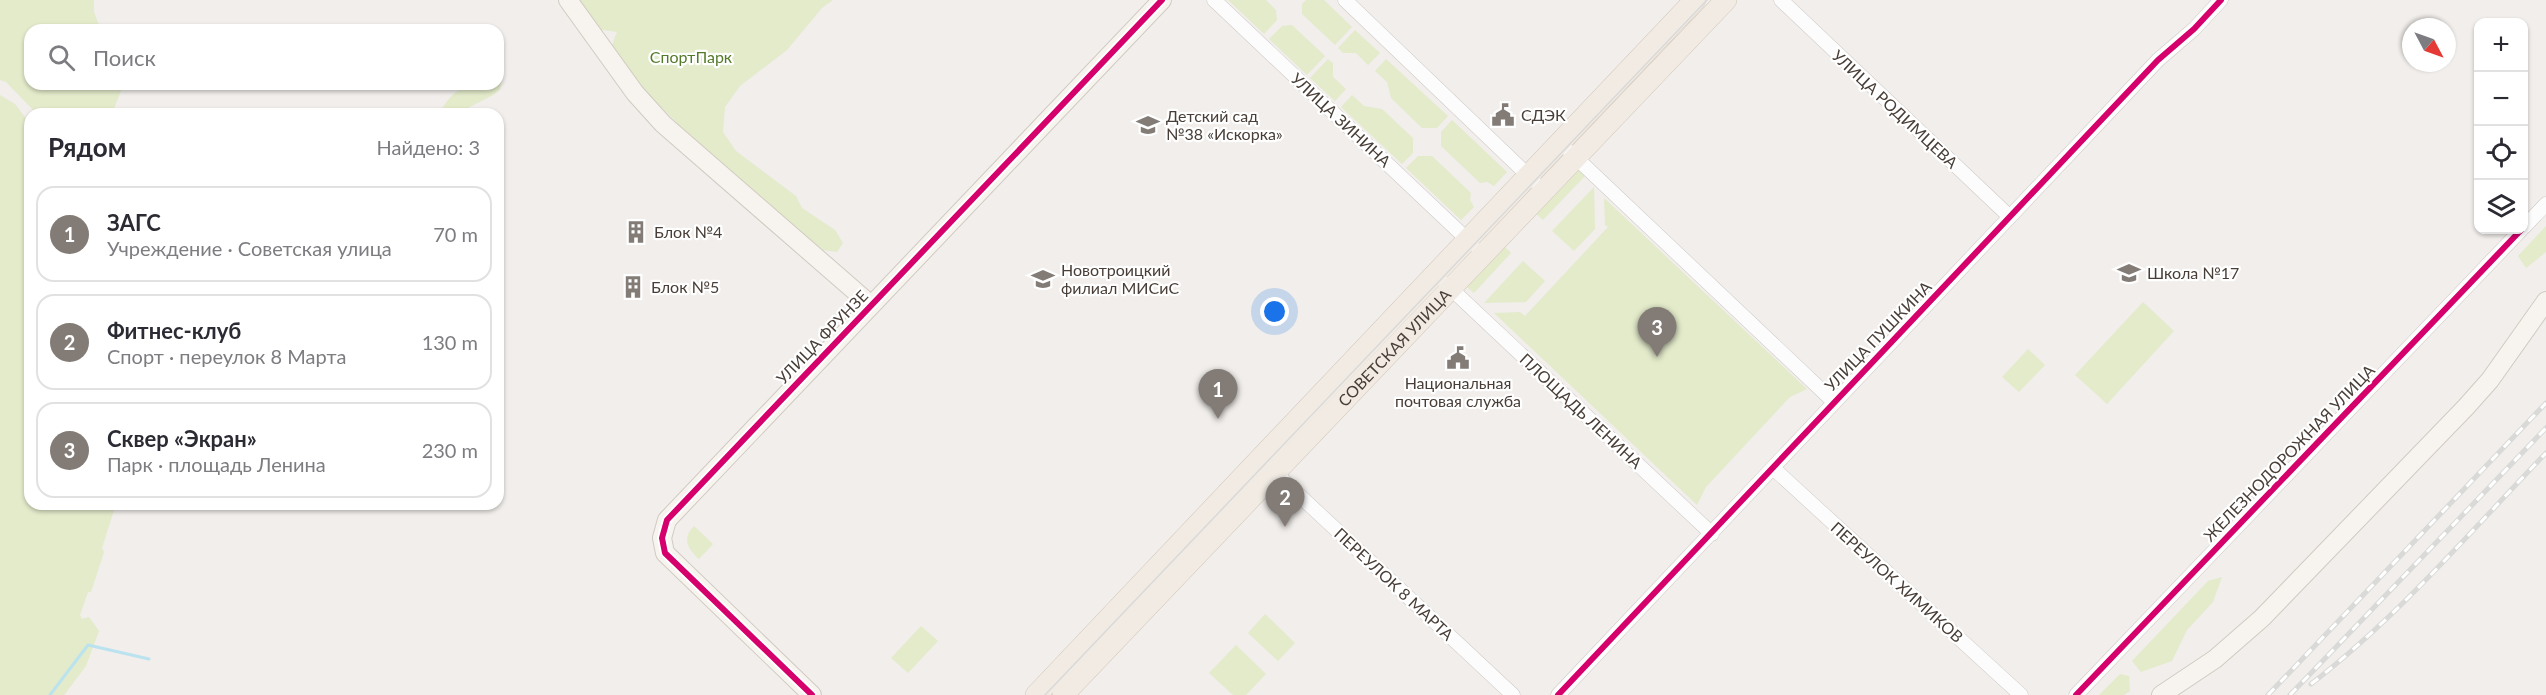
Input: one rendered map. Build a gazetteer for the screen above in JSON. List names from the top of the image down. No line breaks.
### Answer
{"streets":{"main road":["СОВЕТСКАЯ УЛИЦА"],"street":["УЛИЦА РОДИМЦЕВА","УЛИЦА ЗИНИНА","УЛИЦА ПУШКИНА","УЛИЦА ФРУНЗЕ","ПЛОЩАДЬ ЛЕНИНА","ЖЕЛЕЗНОДОРОЖНАЯ УЛИЦА","ПЕРЕУЛОК ХИМИКОВ","ПЕРЕУЛОК 8 МАРТА"]},"crossings":[["УЛИЦА РОДИМЦЕВА","УЛИЦА ПУШКИНА"],["УЛИЦА ЗИНИНА","СОВЕТСКАЯ УЛИЦА"],["УЛИЦА ПУШКИНА","ПЛОЩАДЬ ЛЕНИНА"],["УЛИЦА ПУШКИНА","ПЕРЕУЛОК ХИМИКОВ"],["СОВЕТСКАЯ УЛИЦА","ПЛОЩАДЬ ЛЕНИНА"],["СОВЕТСКАЯ УЛИЦА","ПЕРЕУЛОК 8 МАРТА"]],"parks":["СпортПарк"],"places":{"public building":["СДЭК","Национальная почтовая служба"],"school or university":["Детский сад №38 «Искорка»","Школа №17","Новотроицкий филиал МИСиС"],"building":["Блок №4","Блок №5"]},"north":"bottom right","page":{"map_buttons":["+","−"],"search":"Поиск","heading":["Рядом","Найдено: 3"],"list":[{"mark":"1","name":"ЗАГС","note":"Учреждение · Советская улица","value":"70 m"},{"mark":"2","name":"Фитнес-клуб","note":"Спорт · переулок 8 Марта","value":"130 m"},{"mark":"3","name":"Сквер «Экран»","note":"Парк · площадь Ленина","value":"230 m"}],"pins":["3","1","2"]}}
